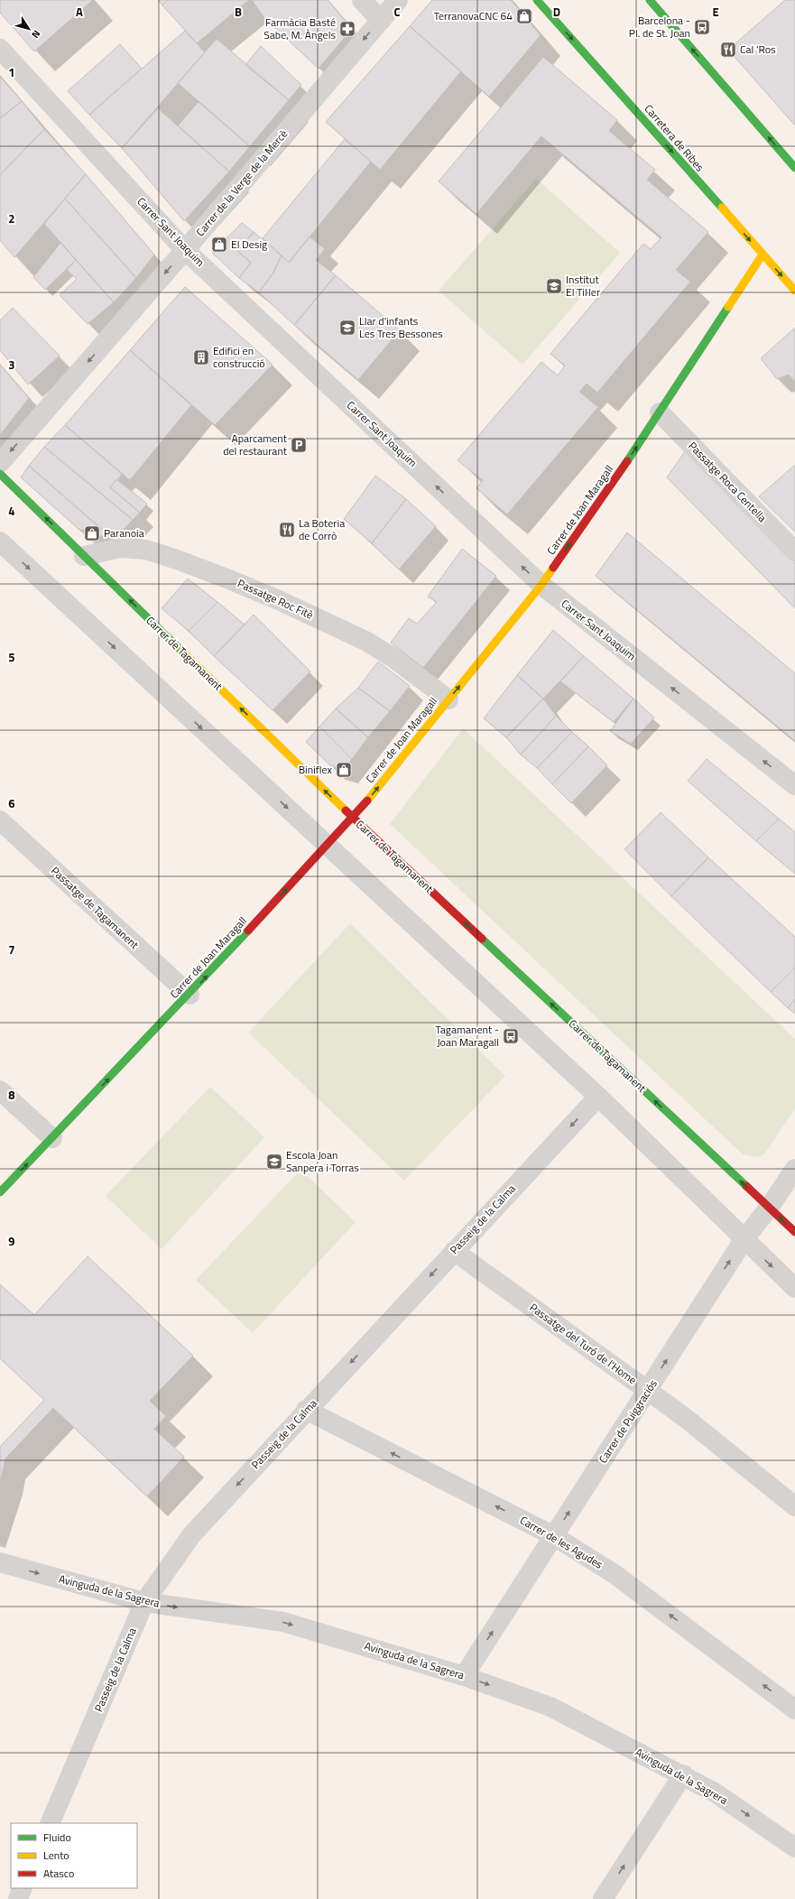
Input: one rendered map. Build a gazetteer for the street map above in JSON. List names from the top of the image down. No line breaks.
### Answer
{"streets":{"street":["Carretera de Ribes","Carrer de la Verge de la Mercè","Carrer Sant Joaquim","Passatge Roca Centella","Carrer de Joan Maragall","Passatge Roc Fitè","Carrer de Tagamanent","Passatge de Tagamanent","Passeig de la Calma","Passatge del Turó de l'Home","Carrer de Puiggraciós","Carrer de les Agudes","Avinguda de la Sagrera"]},"crossings":[["Carretera de Ribes","Carrer de Joan Maragall"],["Carrer de la Verge de la Mercè","Carrer Sant Joaquim"],["Carrer Sant Joaquim","Carrer de Joan Maragall"],["Passatge Roca Centella","Carrer de Joan Maragall"],["Carrer de Joan Maragall","Passatge Roc Fitè"],["Carrer de Joan Maragall","Carrer de Tagamanent"],["Carrer de Joan Maragall","Passatge de Tagamanent"],["Passatge Roc Fitè","Carrer de Tagamanent"],["Carrer de Tagamanent","Carrer de Puiggraciós"],["Passeig de la Calma","Passatge del Turó de l'Home"],["Passeig de la Calma","Carrer de les Agudes"],["Passeig de la Calma","Avinguda de la Sagrera"],["Passatge del Turó de l'Home","Carrer de Puiggraciós"],["Carrer de Puiggraciós","Carrer de les Agudes"],["Carrer de Puiggraciós","Avinguda de la Sagrera"]],"one_way":["Carretera de Ribes","Carrer de la Verge de la Mercè","Carrer Sant Joaquim","Carrer de Joan Maragall","Passeig de la Calma","Carrer de Puiggraciós","Carrer de les Agudes","Avinguda de la Sagrera"],"places":{"shop":["TerranovaCNC 64","El Desig","Paranoia","Biniflex"],"bus stop":["Barcelona - Pl. de St. Joan","Tagamanent - Joan Maragall"],"pharmacy":["Farmàcia Basté Sabe, M. Àngels"],"restaurant":["Cal 'Ros","La Boteria de Corrò"],"school or university":["Institut El Til·ler","Llar d'infants Les Tres Bessones","Escola Joan Sanpera i Torras"],"building":["Edifici en construcció"],"parking":["Aparcament del restaurant"]},"legend":["Fluido","Lento","Atasco"],"north":"bottom right","grid":{"columns":["A","B","C","D","E"],"rows":["1","2","3","4","5","6","7","8","9"]}}
